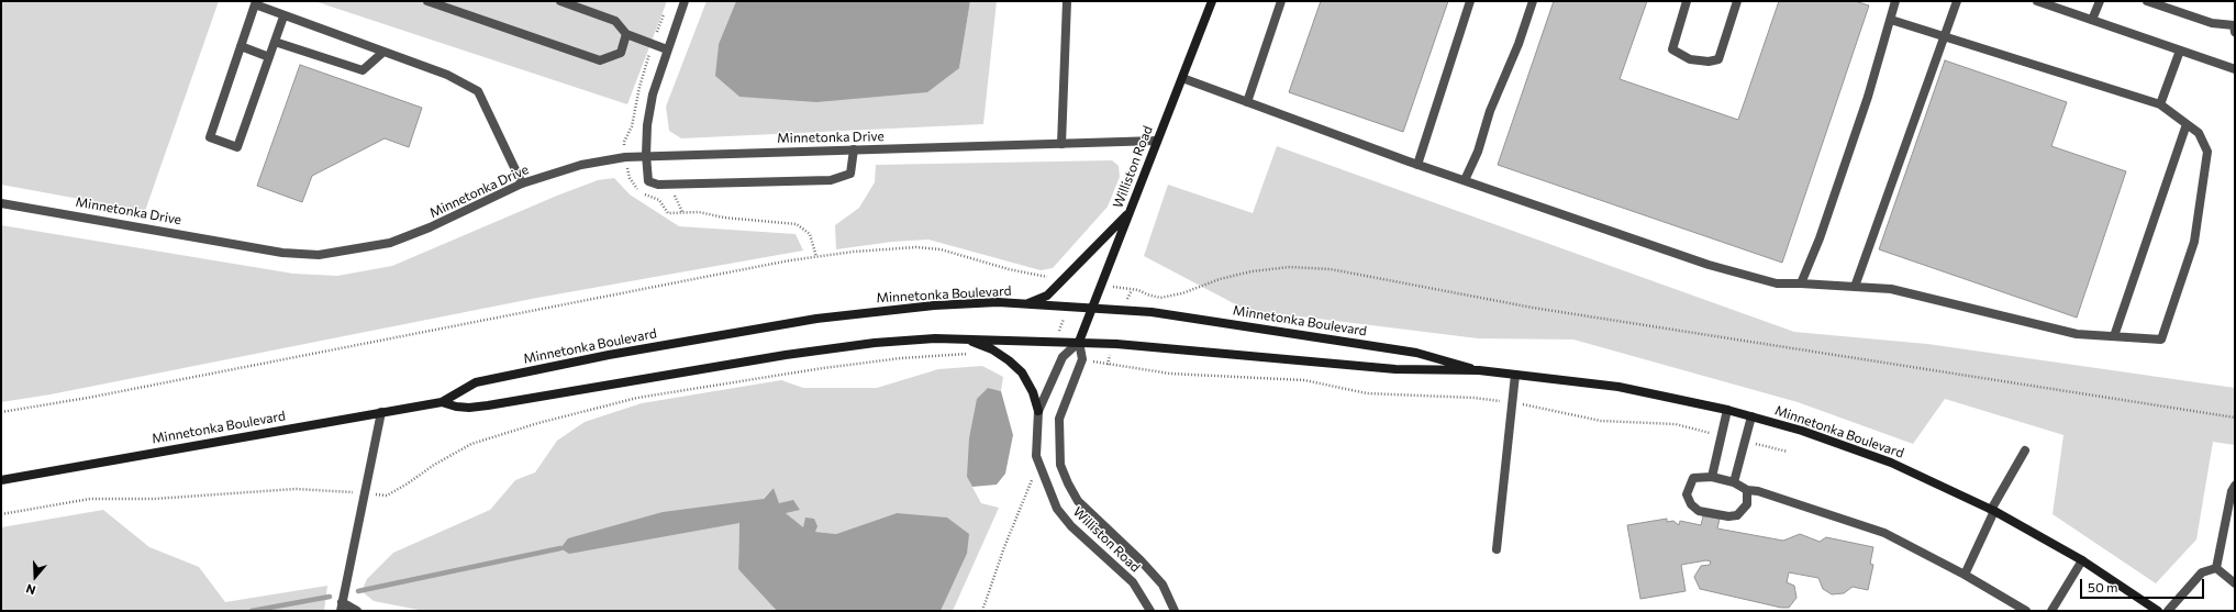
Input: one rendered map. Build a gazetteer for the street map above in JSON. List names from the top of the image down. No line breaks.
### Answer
{"streets":{"main road":["Williston Road","Minnetonka Boulevard"],"street":["Minnetonka Drive"]},"crossings":[["Minnetonka Drive","Williston Road"],["Williston Road","Minnetonka Boulevard"]],"scale_bar":"50 m","north":"bottom"}
